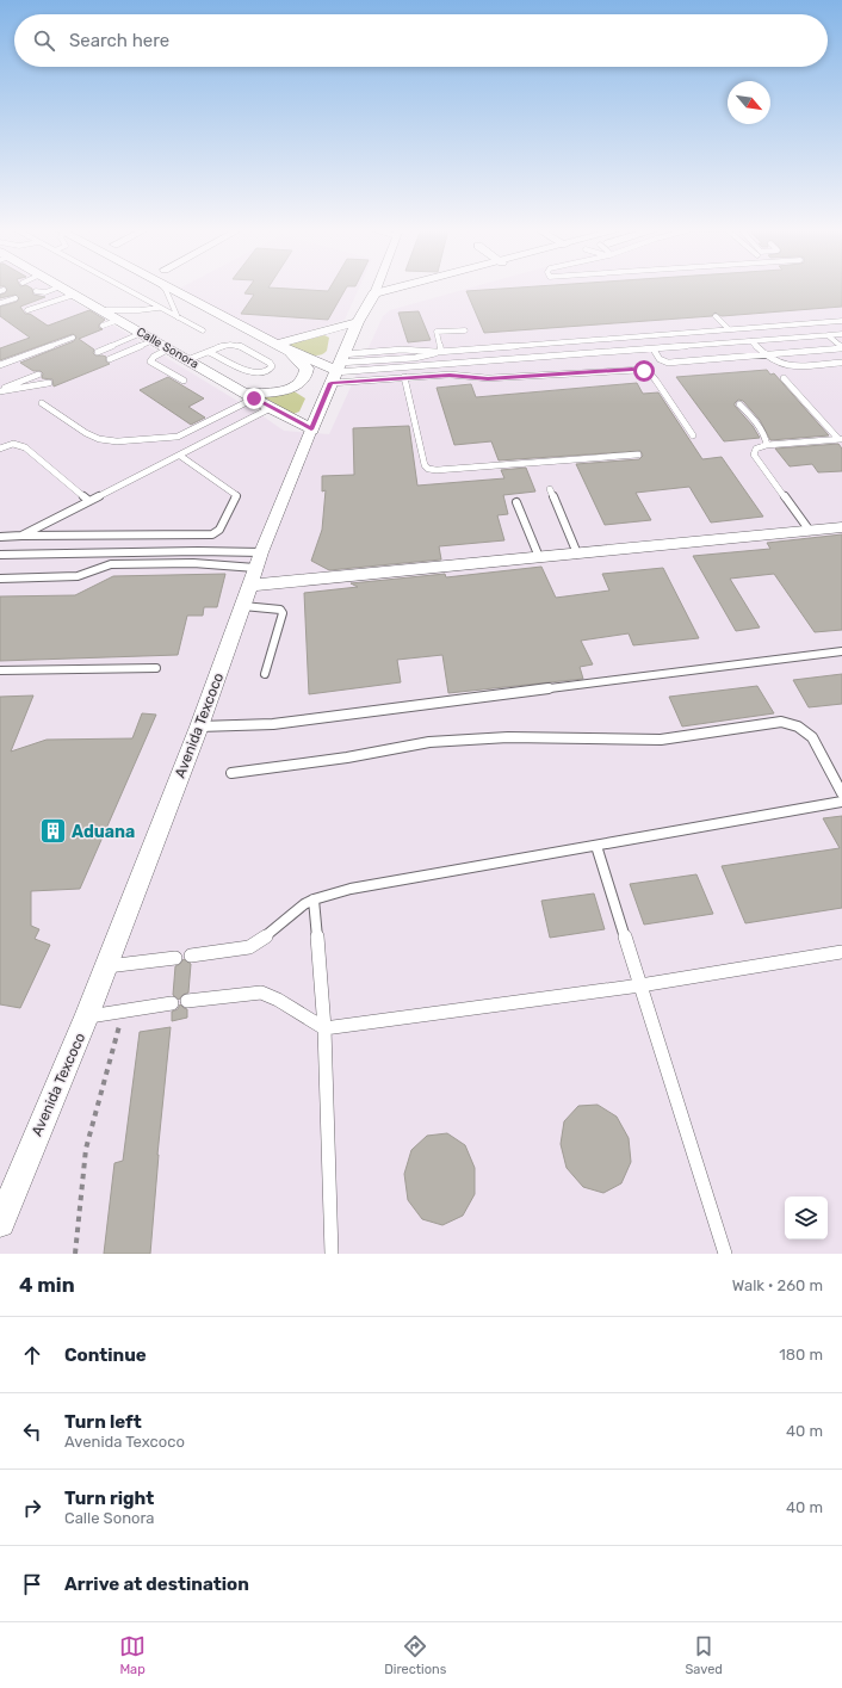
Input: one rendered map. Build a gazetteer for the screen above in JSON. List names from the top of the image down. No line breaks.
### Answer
{"streets":{"street":["Calle Sonora","Avenida Texcoco"]},"crossings":[["Calle Sonora","Avenida Texcoco"]],"places":{"building":["Aduana"]},"north":"bottom right","page":{"search":"Search here","heading":["4 min","Walk · 260 m"],"list":[["Continue","180 m"],["Turn left","Avenida Texcoco","40 m"],["Turn right","Calle Sonora","40 m"],"Arrive at destination"],"nav":["Map","Directions","Saved"]}}
